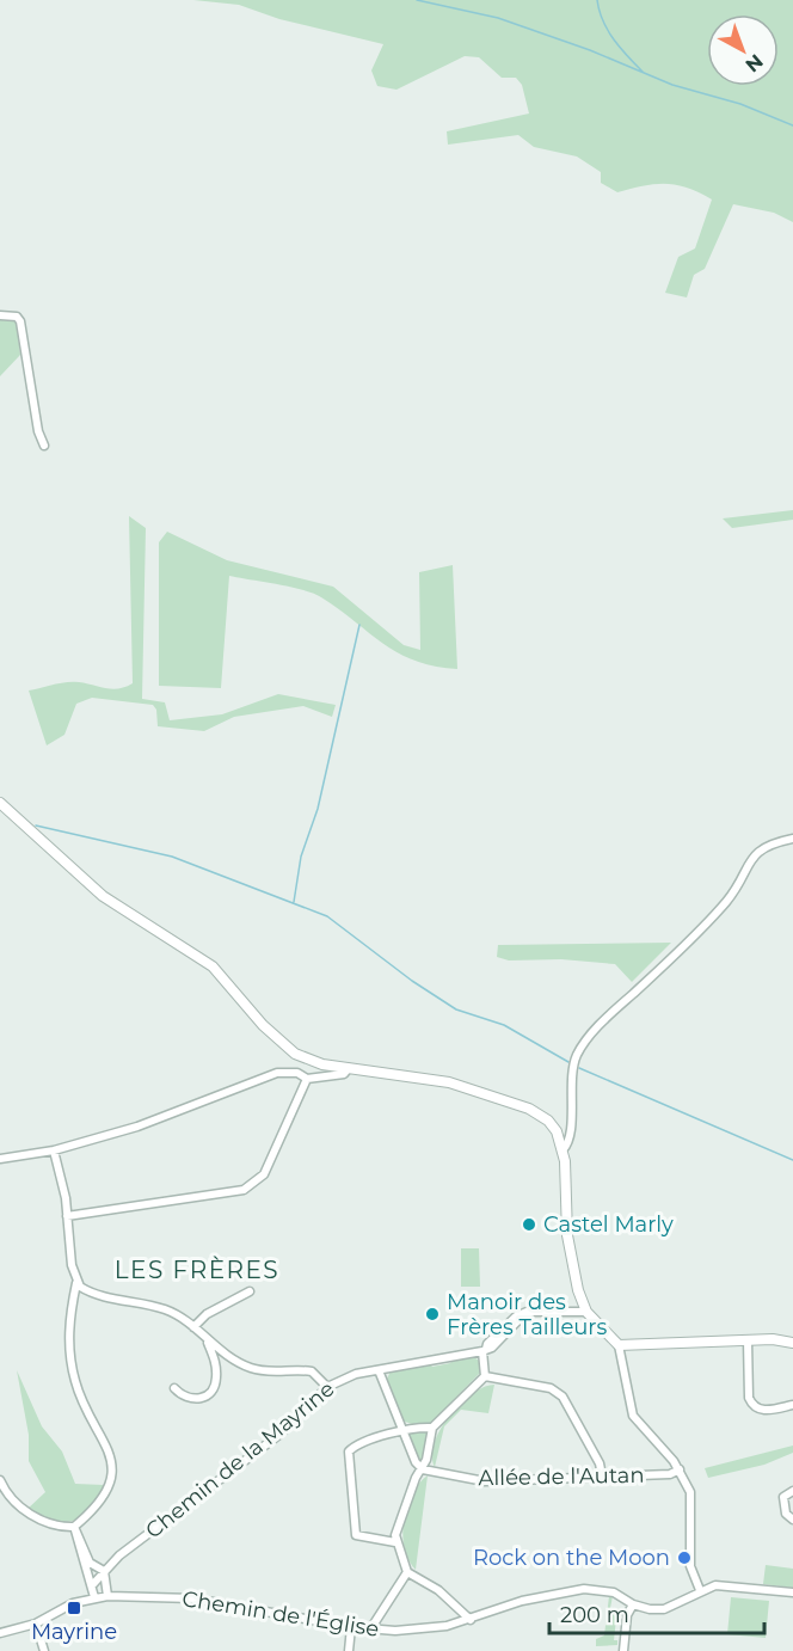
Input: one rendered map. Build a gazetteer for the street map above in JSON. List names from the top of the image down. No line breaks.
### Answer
{"streets":{"street":["Chemin de la Mayrine","Allée de l'Autan","Chemin de l'Église"]},"districts":["LES FRÈRES"],"places":{"other":["Castel Marly","Manoir des Frères Tailleurs","Rock on the Moon"],"transit":["Mayrine"]},"scale_bar":"200 m","north":"bottom right"}
